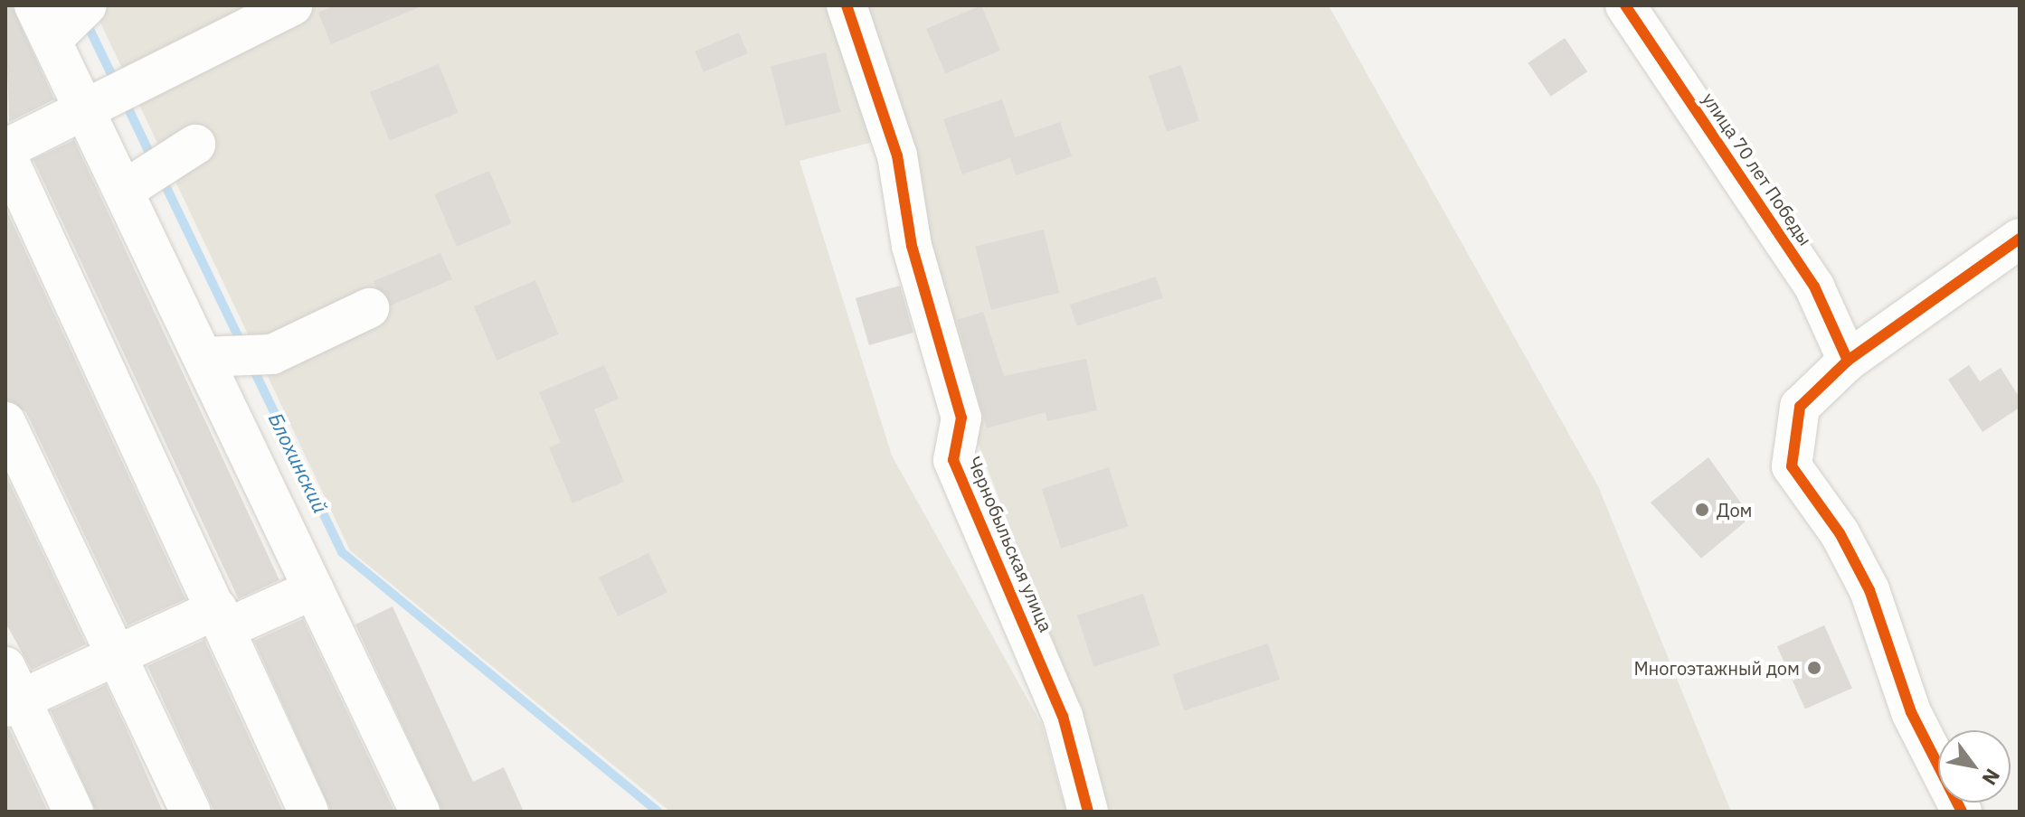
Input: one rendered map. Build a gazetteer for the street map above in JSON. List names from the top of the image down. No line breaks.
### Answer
{"streets":{"street":["улица 70 лет Победы","Чернобыльская улица"]},"water":["Блохинский"],"places":["Дом","Многоэтажный дом"],"north":"bottom right"}
